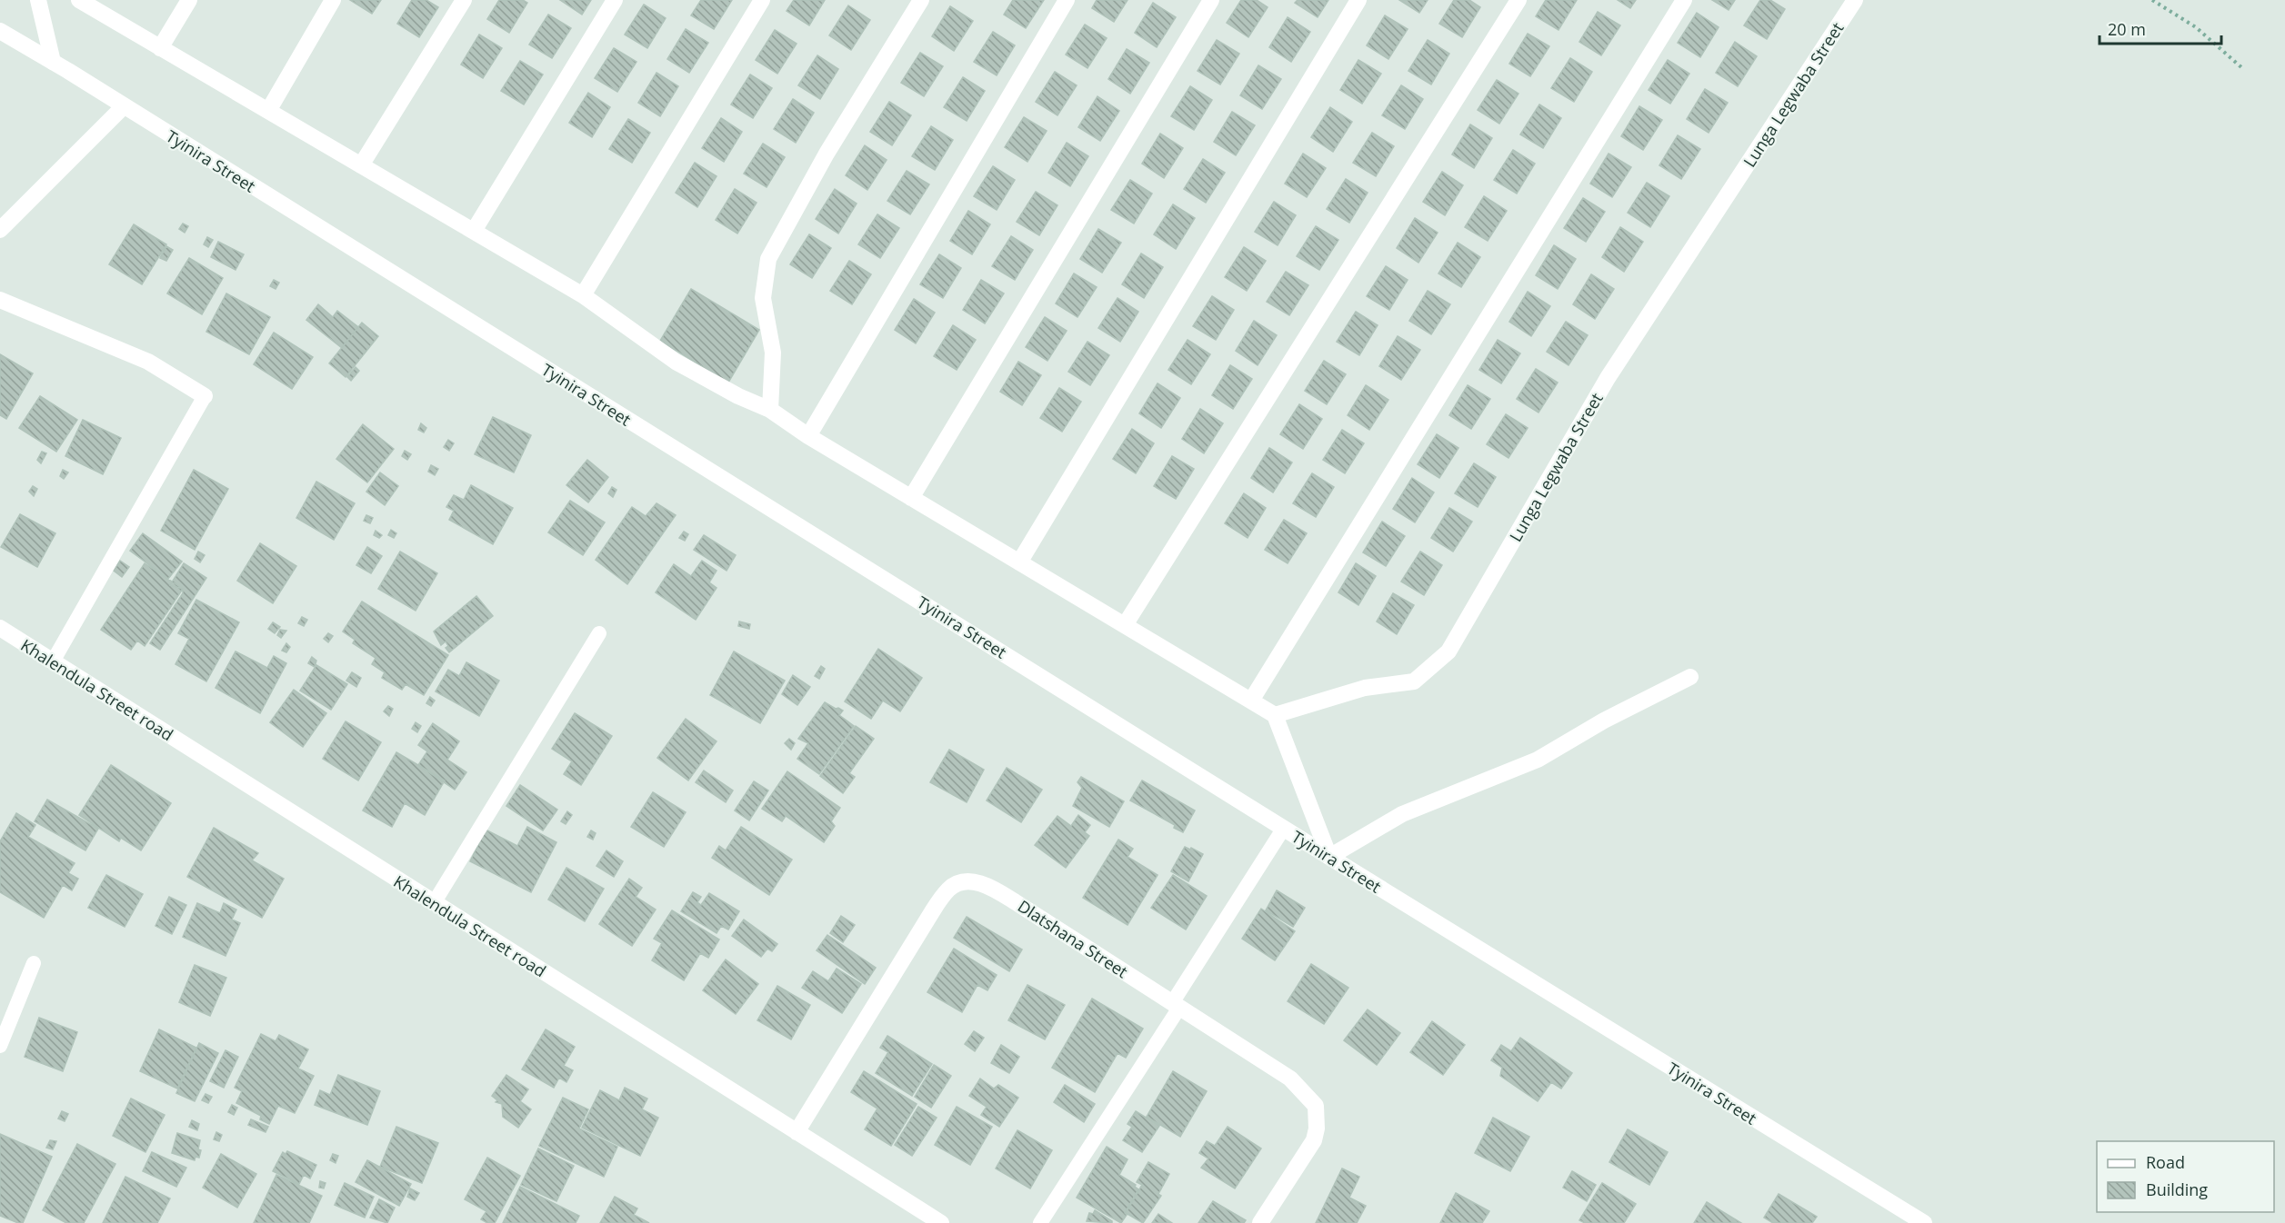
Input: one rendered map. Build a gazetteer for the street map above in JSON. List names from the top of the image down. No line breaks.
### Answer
{"streets":{"street":["Lunga Legwaba Street","Tyinira Street","Khalendula Street road","Dlatshana Street"]},"crossings":[["Khalendula Street road","Dlatshana Street"]],"legend":["Road","Building"],"scale_bar":"20 m"}
